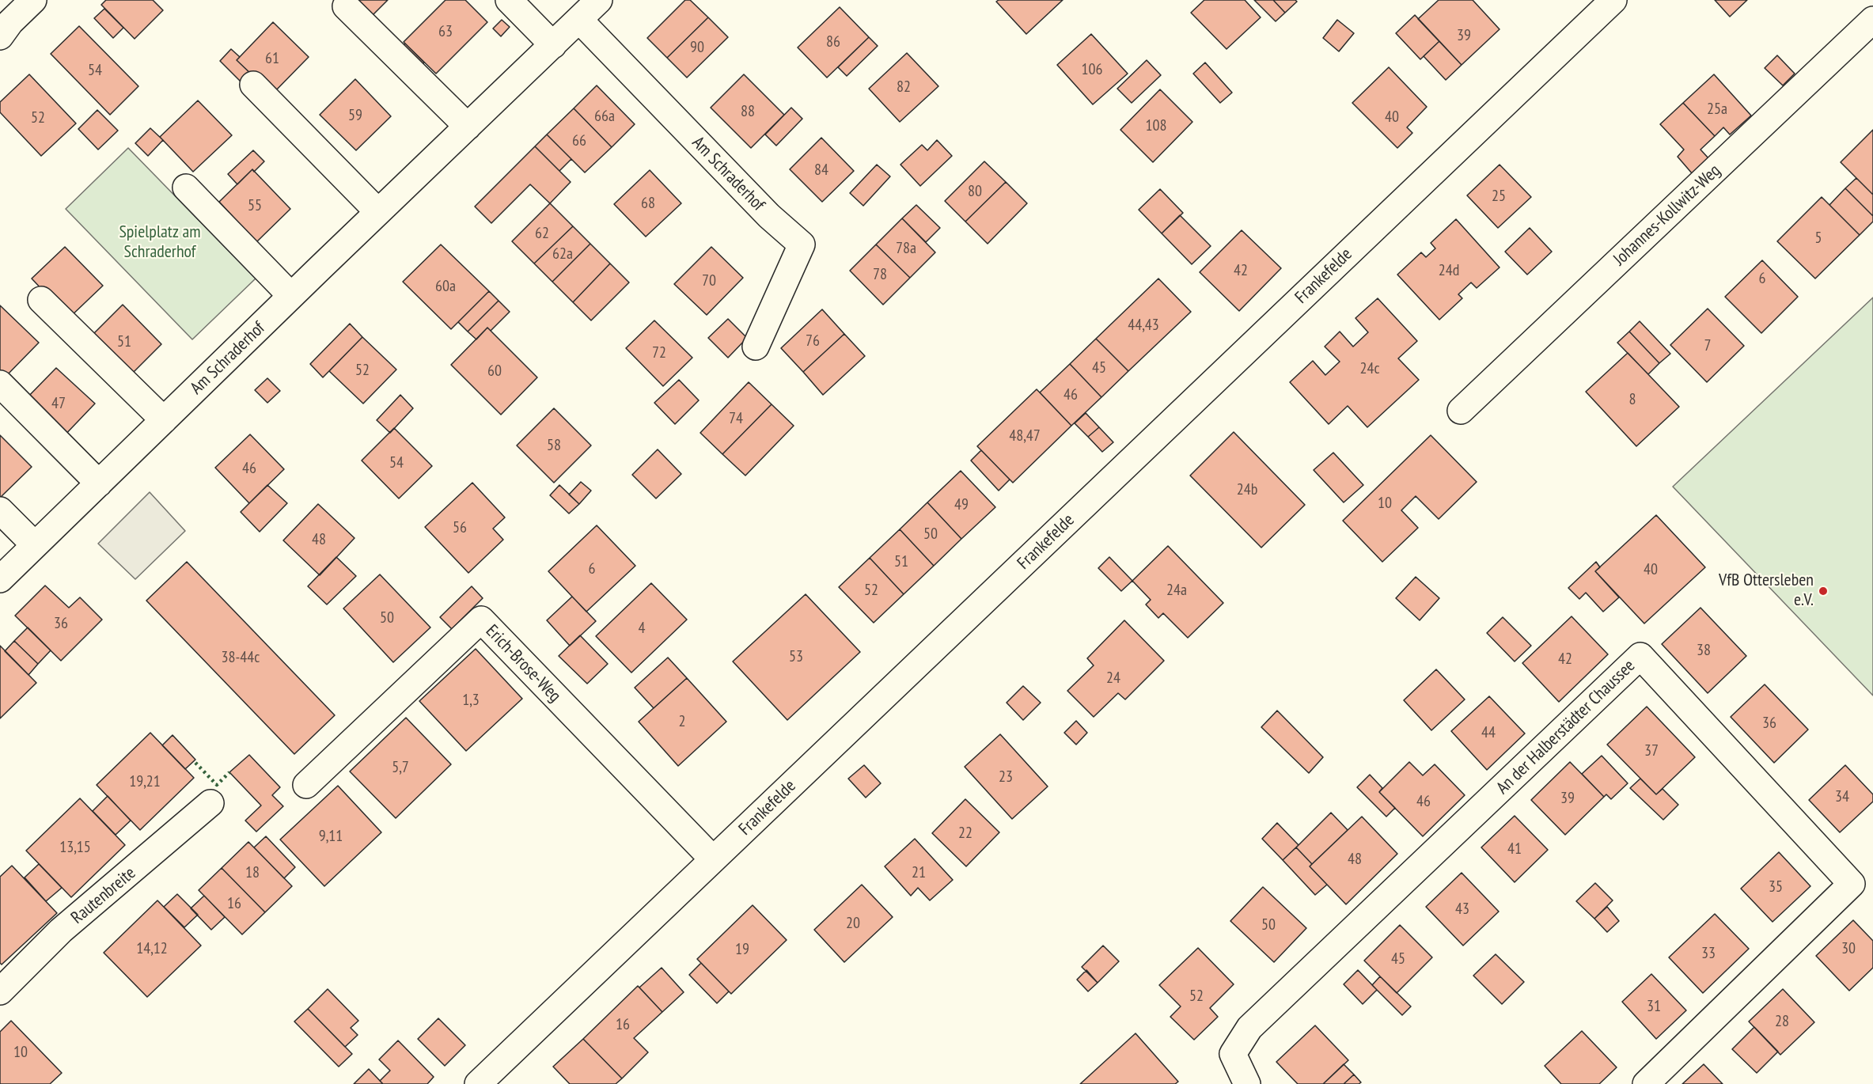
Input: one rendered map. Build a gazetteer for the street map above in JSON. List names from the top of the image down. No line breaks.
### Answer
{"streets":{"street":["Am Schraderhof","Johannes-Kollwitz-Weg","Frankefelde","Erich-Brose-Weg","An der Halberstädter Chaussee","Rautenbreite"]},"crossings":[["Frankefelde","Erich-Brose-Weg"]],"parks":["Spielplatz am Schraderhof"],"places":["VfB Ottersleben e.V."],"house_numbers":["63","39","86","90","61","106","54","82","25a","88","59","66a","40","52","108","66","84","80","25","68","55","62","5","78a","62a","42","24d","78","6","70","60a","44,43","76","51","7","72","45","24c","52","60","46","8","47","74","48,47","58","54","46","24b","10","49","56","50","48","51","6","40","52","24a","50","36","4","38","53","38-44c","42","24","1,3","2","36","44","37","5,7","23","19,21","34","39","46","22","9,11","13,15","41","48","18","21","35","16","43","20","50","14,12","30","19","33","45","52","31","28","16","10"]}
